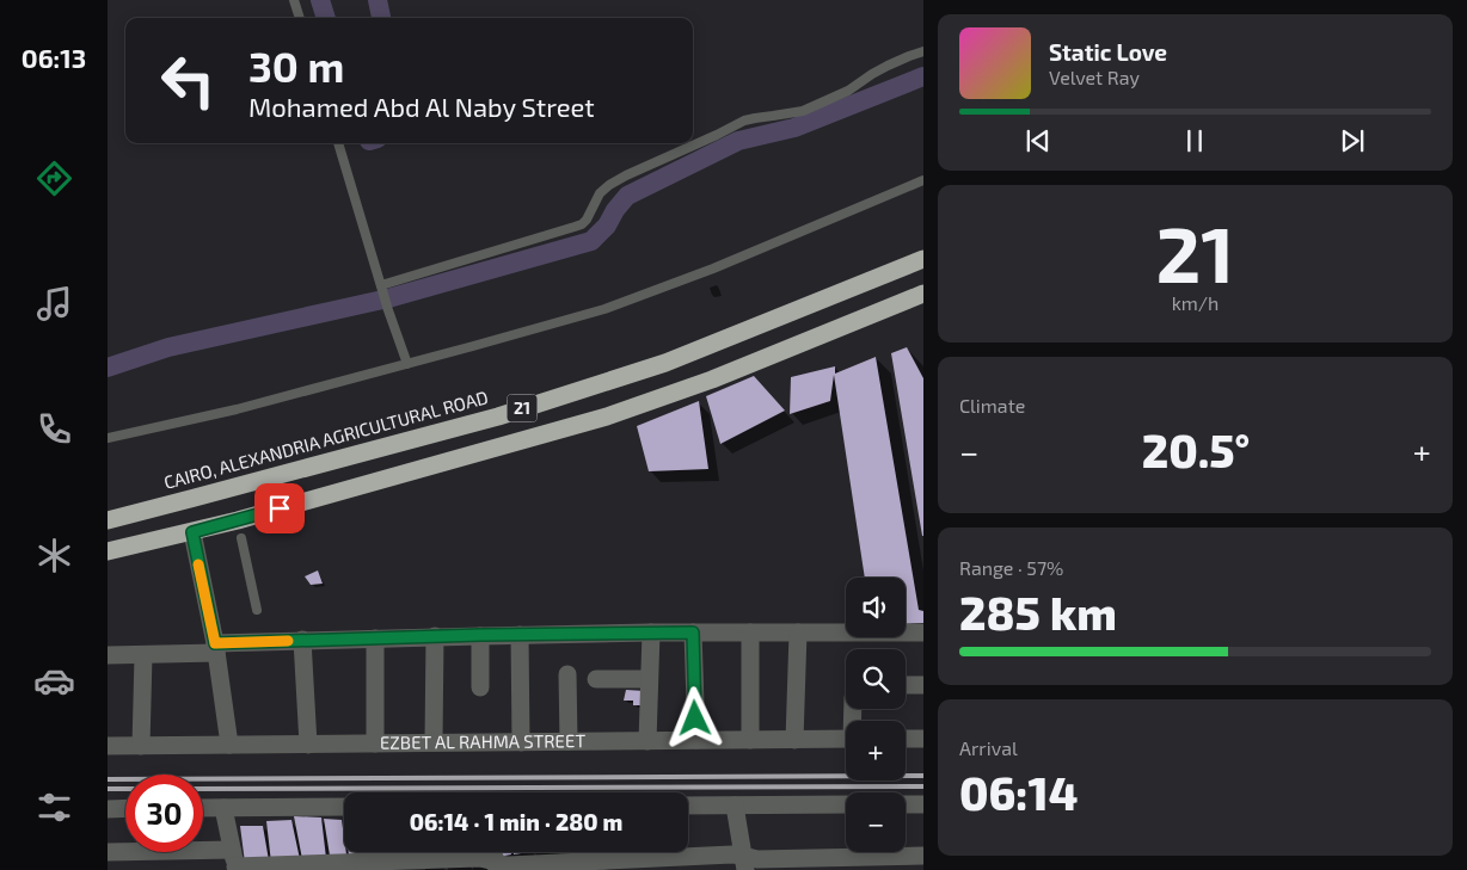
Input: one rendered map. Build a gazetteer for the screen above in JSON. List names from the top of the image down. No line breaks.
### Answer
{"streets":{"highway":["21","CAIRO, ALEXANDRIA AGRICULTURAL ROAD"],"street":["EZBET AL RAHMA STREET"]},"page":{"tabs":"06:13","turn":["30 m","Mohamed Abd Al Naby Street"],"song":["Static Love","Velvet Ray"],"tile":[["21","km/h"],"Climate",["Range · 57%","285 km"],["Arrival","06:14"]],"heat":["−","20.5°","+"],"map_buttons":["+","−"],"limit":"30","trip":"06:14 · 1 min · 280 m"}}
